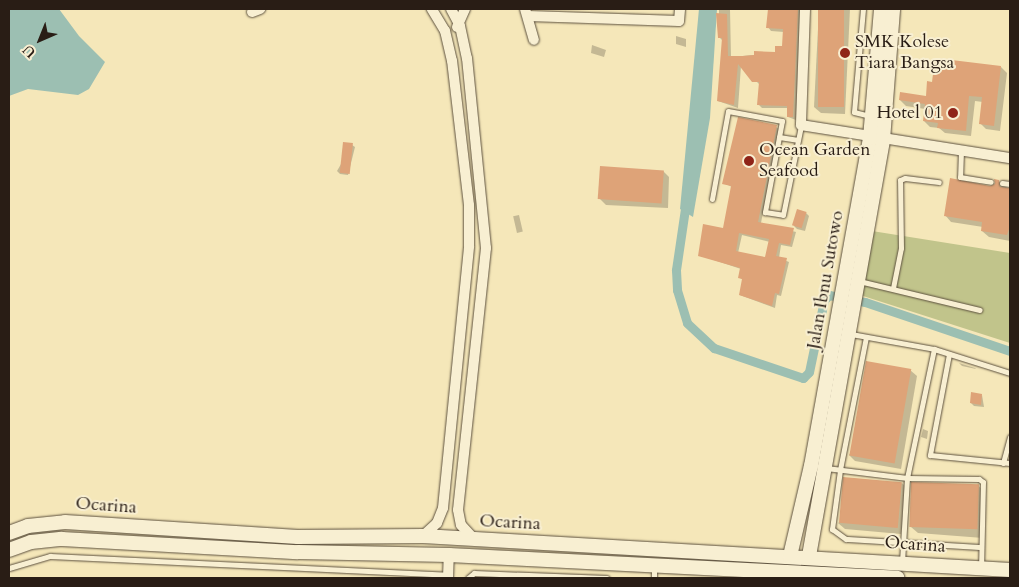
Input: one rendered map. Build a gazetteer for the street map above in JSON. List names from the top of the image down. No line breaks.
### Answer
{"streets":{"main road":["Jalan Ibnu Sutowo","Ocarina"]},"crossings":[["Jalan Ibnu Sutowo","Ocarina"]],"places":["SMK Kolese Tiara Bangsa","Hotel 01","Ocean Garden Seafood"],"north":"bottom left"}
